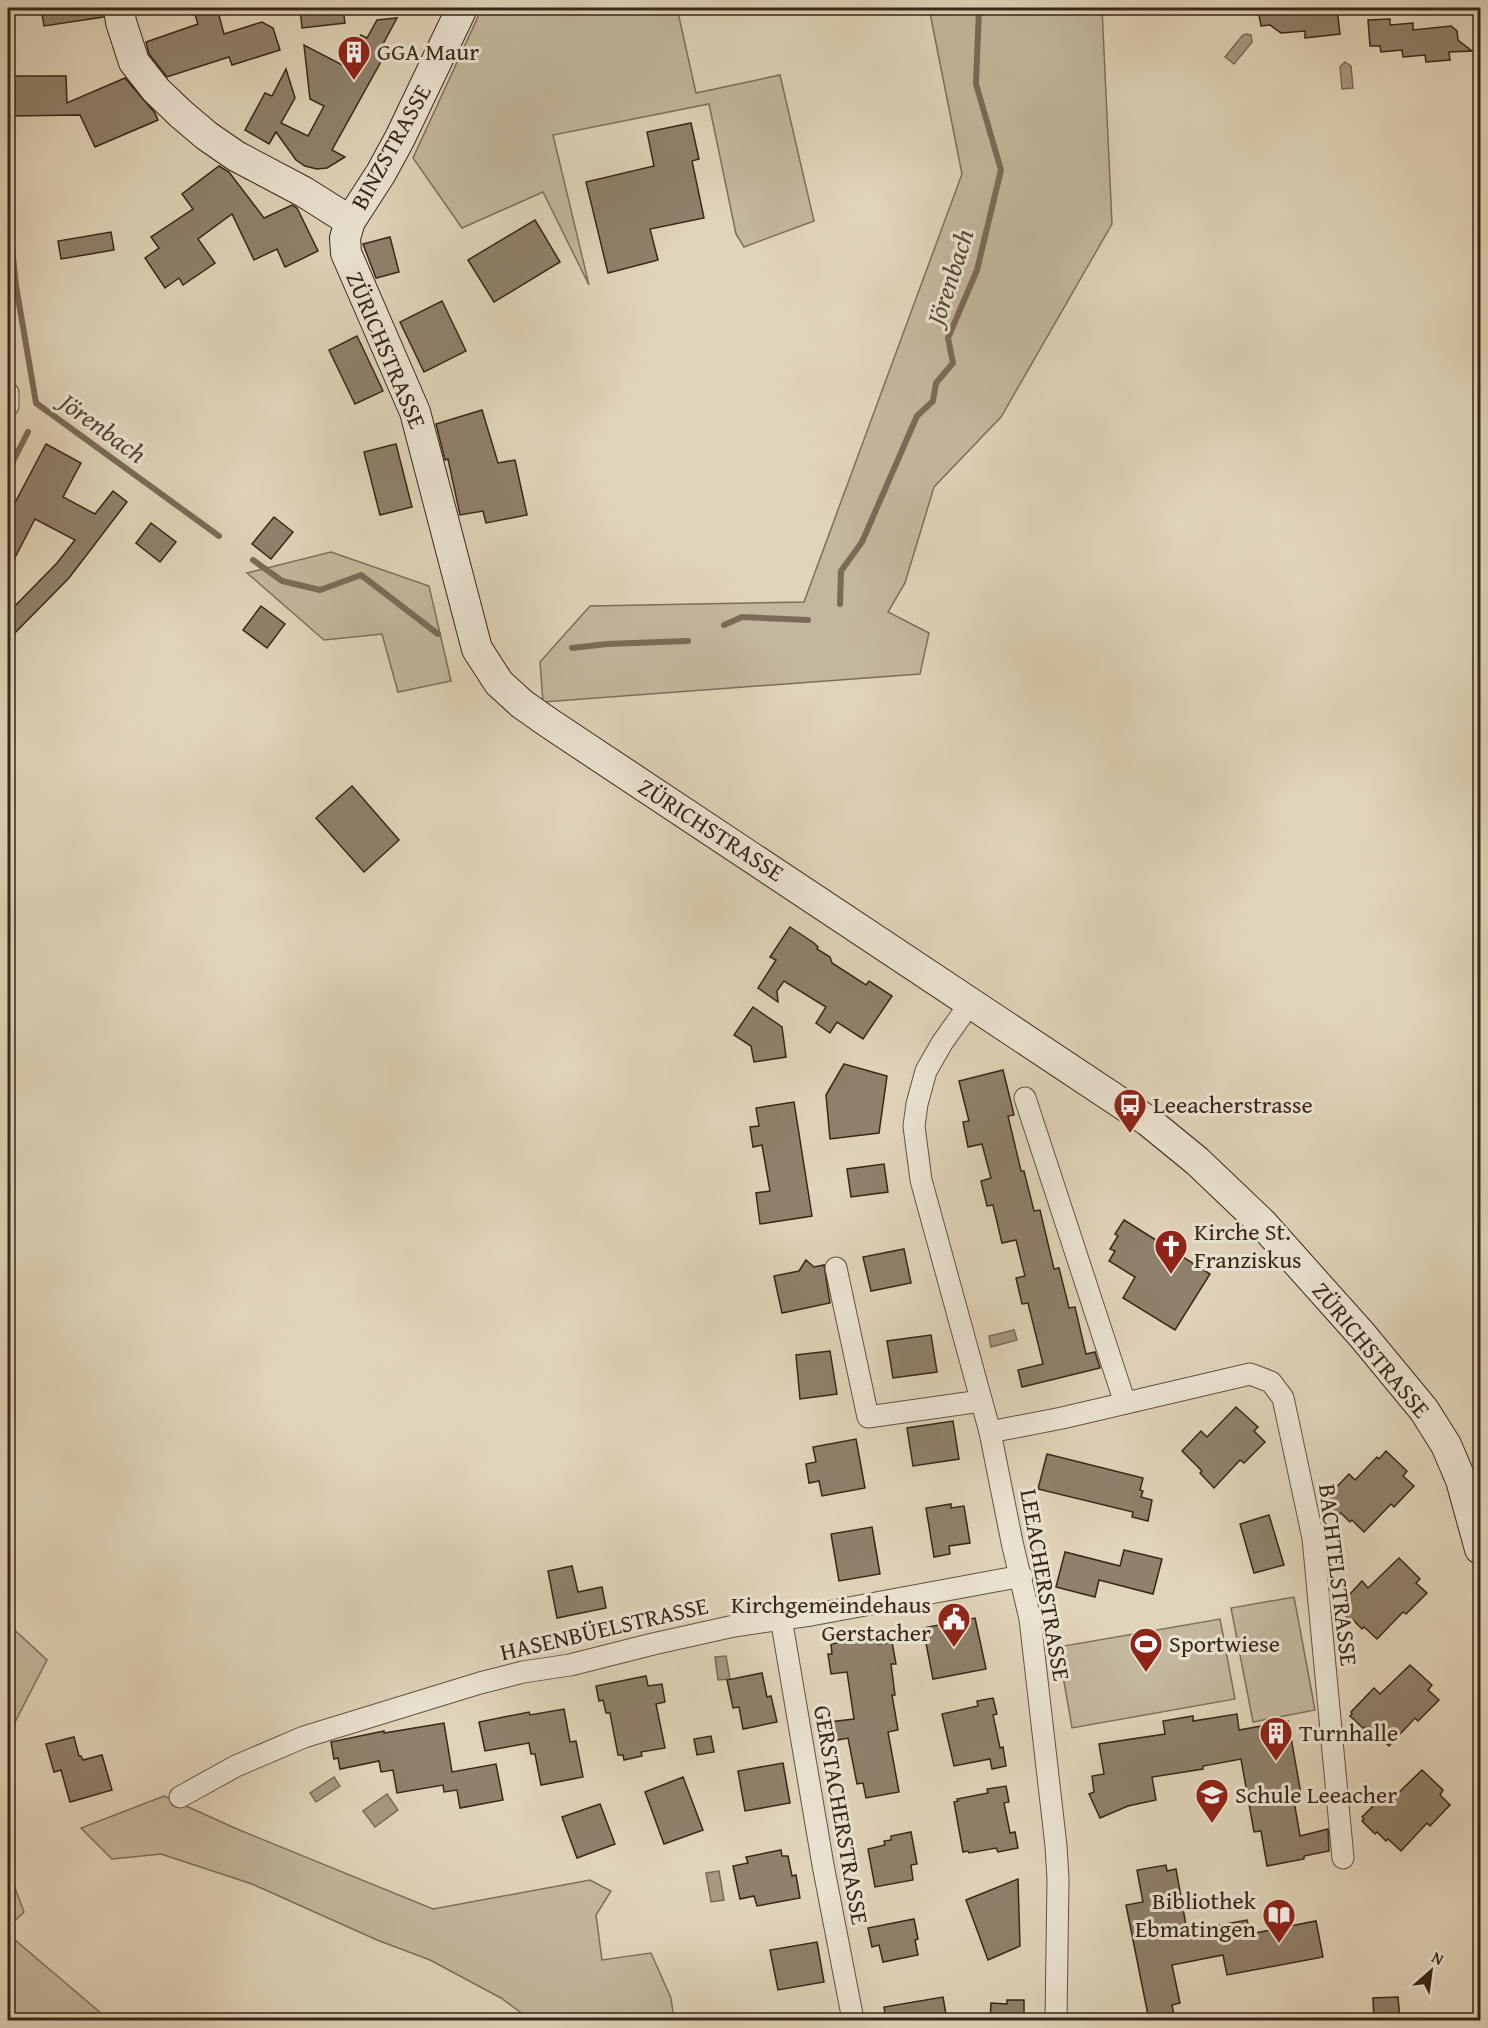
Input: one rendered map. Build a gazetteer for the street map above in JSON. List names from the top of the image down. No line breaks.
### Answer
{"streets":{"main road":["BINZSTRASSE","ZÜRICHSTRASSE"],"street":["BACHTELSTRASSE","LEEACHERSTRASSE","HASENBÜELSTRASSE","GERSTACHERSTRASSE"]},"crossings":[["BINZSTRASSE","ZÜRICHSTRASSE"],["ZÜRICHSTRASSE","LEEACHERSTRASSE"],["BACHTELSTRASSE","LEEACHERSTRASSE"],["LEEACHERSTRASSE","HASENBÜELSTRASSE"],["HASENBÜELSTRASSE","GERSTACHERSTRASSE"]],"water":["Jörenbach"],"places":{"building":["GGA Maur","Turnhalle"],"bus stop":["Leeacherstrasse"],"church":["Kirche St. Franziskus"],"public building":["Kirchgemeindehaus Gerstacher"],"sports":["Sportwiese"],"school or university":["Schule Leeacher"],"library":["Bibliothek Ebmatingen"]},"north":"top right"}
